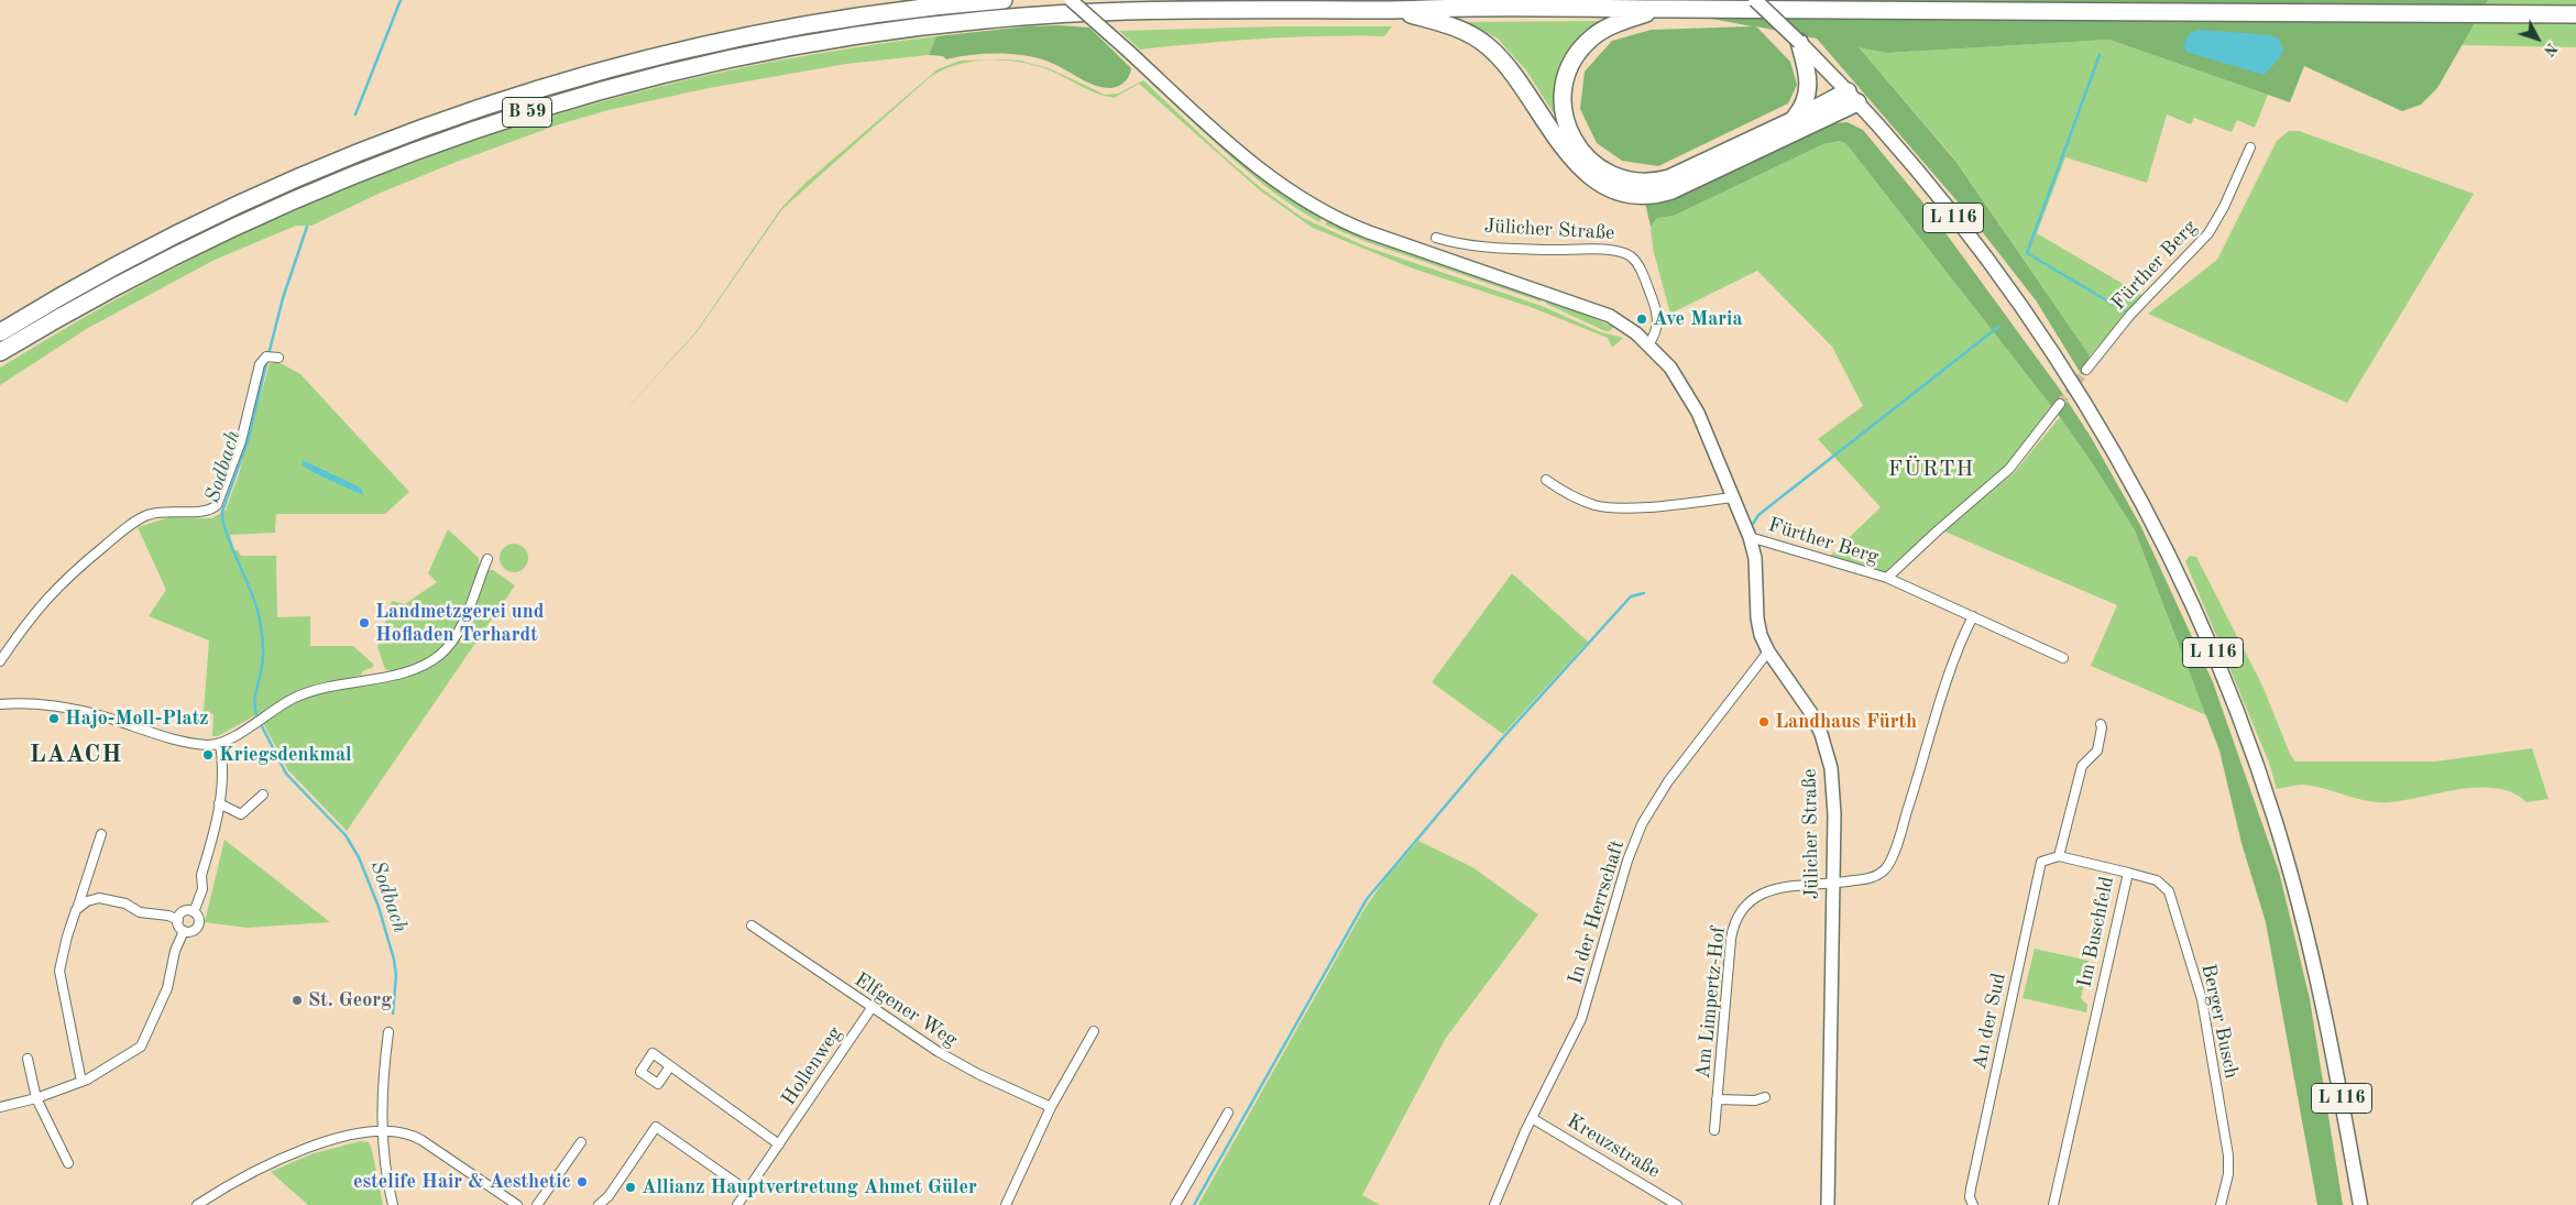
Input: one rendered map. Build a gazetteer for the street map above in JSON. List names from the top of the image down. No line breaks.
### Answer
{"streets":{"highway":["B 59"],"main road":["L 116"],"street":["Jülicher Straße","Fürther Berg","In der Herrschaft","Im Buschfeld","Am Limpertz-Hof","Elfgener Weg","An der Sud","Berger Busch","Hollenweg","Kreuzstraße"]},"crossings":[["Jülicher Straße","Fürther Berg"],["Jülicher Straße","In der Herrschaft"],["Jülicher Straße","Am Limpertz-Hof"],["In der Herrschaft","Kreuzstraße"],["Im Buschfeld","An der Sud"],["Im Buschfeld","Berger Busch"],["Elfgener Weg","Hollenweg"]],"districts":["FÜRTH","LAACH"],"water":["Sodbach"],"places":["Ave Maria","Landmetzgerei und Hofladen Terhardt","Hajo-Moll-Platz","Landhaus Fürth","Kriegsdenkmal","St. Georg","estelife Hair & Aesthetic","Allianz Hauptvertretung Ahmet Güler"],"north":"bottom right"}
